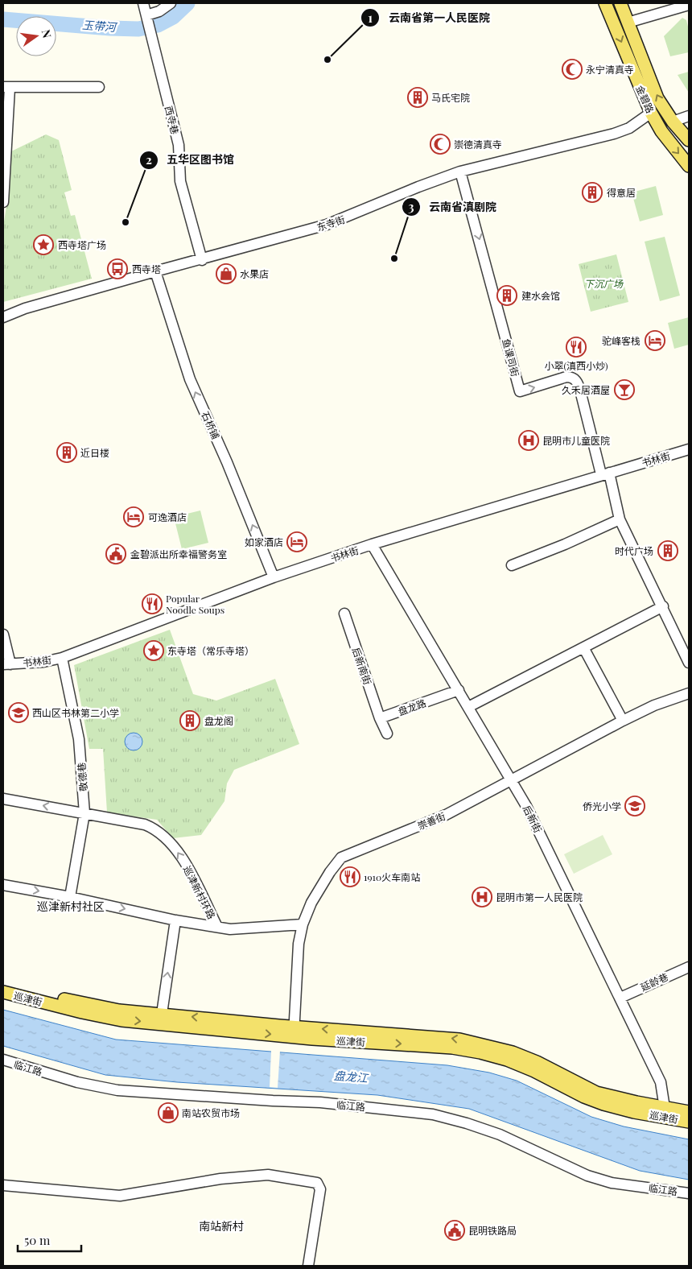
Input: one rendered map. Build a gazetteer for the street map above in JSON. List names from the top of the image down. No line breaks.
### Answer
{"streets":{"main road":["金碧路","巡津街"],"street":["西寺巷","东寺街","鱼课司街","石桥铺","书林街","后新南街","盘龙路","敬德巷","后新街","崇善街","巡津新村环路","延龄巷","临江路"]},"crossings":[["金碧路","东寺街"],["西寺巷","东寺街"],["东寺街","鱼课司街"],["东寺街","石桥铺"],["鱼课司街","书林街"],["石桥铺","书林街"],["书林街","敬德巷"],["书林街","后新街"],["后新南街","盘龙路"],["盘龙路","后新街"],["敬德巷","巡津新村环路"],["后新街","崇善街"],["后新街","延龄巷"],["后新街","巡津街"],["崇善街","巡津街"]],"one_way":["鱼课司街","石桥铺"],"districts":["巡津新村社区","南站新村"],"water":["玉带河","盘龙江"],"parks":["下沉广场"],"places":{"other":["云南省第一人民医院","五华区图书馆","云南省滇剧院"],"mosque":["永宁清真寺","崇德清真寺"],"building":["马氏宅院","得意居","建水会馆","近日楼","时代广场","盘龙阁"],"place":["西寺塔广场","东寺塔（常乐寺塔）"],"bus stop":["西寺塔"],"shop":["水果店","南站农贸市场"],"hotel":["驼峰客栈","可逸酒店","如家酒店"],"restaurant":["小翠(滇西小炒)","Popular Noodle Soups","1910火车南站"],"bar":["久禾居酒屋"],"hospital":["昆明市儿童医院","昆明市第一人民医院"],"public building":["金碧派出所幸福警务室","昆明铁路局"],"school or university":["西山区书林第二小学","侨光小学"]},"scale_bar":"50 m","north":"right"}
